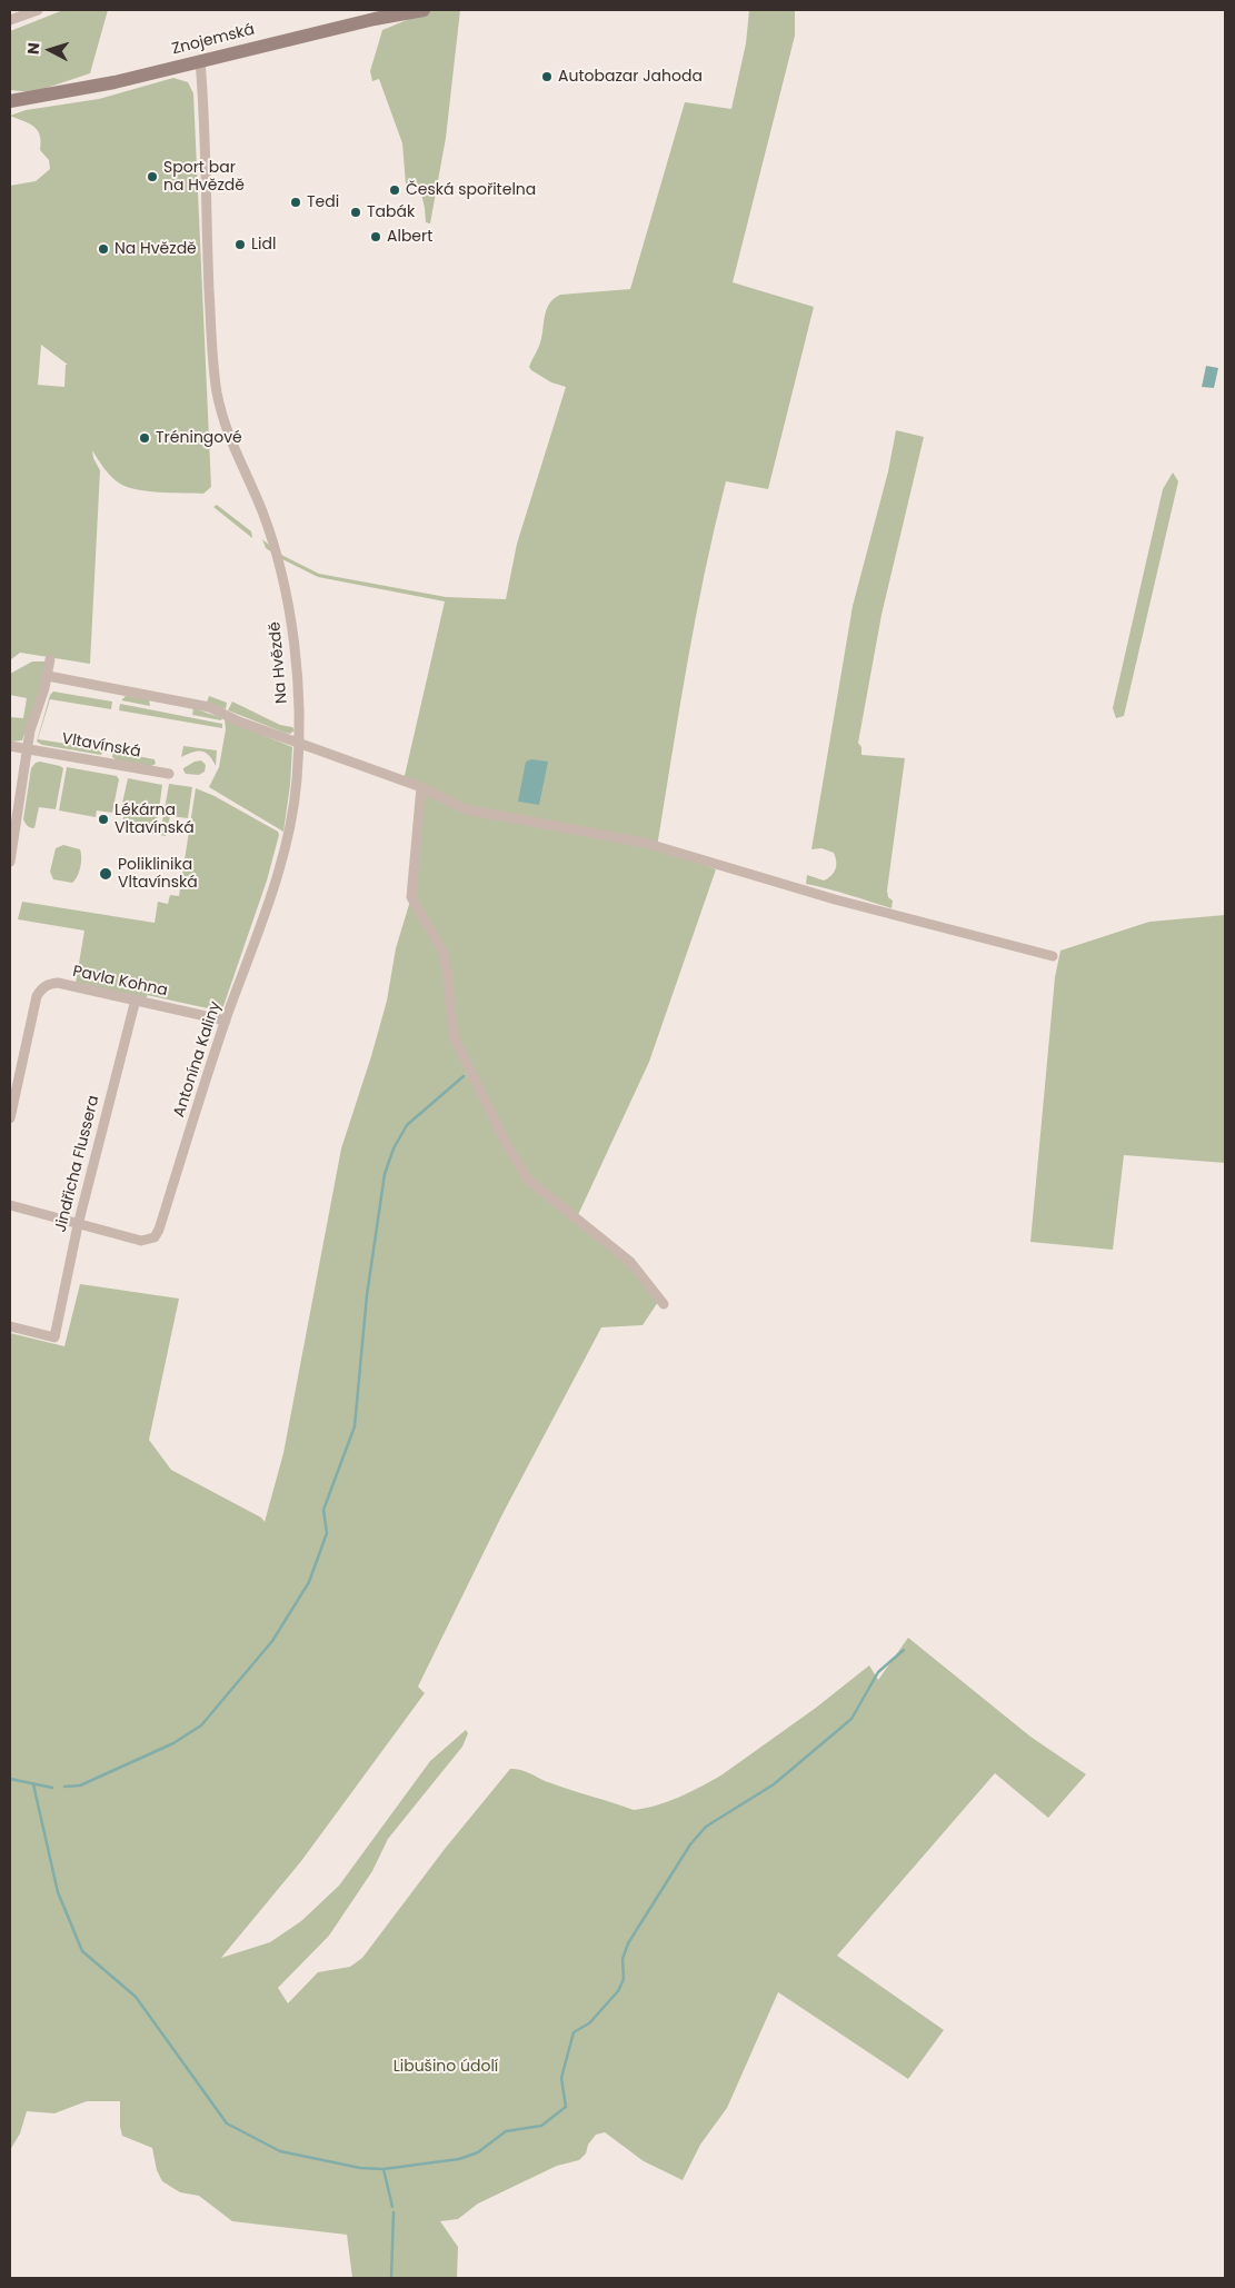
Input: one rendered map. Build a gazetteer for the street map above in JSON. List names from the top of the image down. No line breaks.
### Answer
{"streets":{"street":["Znojemská","Na Hvězdě","Vltavínská","Pavla Kohna","Antonína Kaliny","Jindřicha Flussera"]},"crossings":[["Znojemská","Na Hvězdě"],["Na Hvězdě","Antonína Kaliny"],["Pavla Kohna","Antonína Kaliny"],["Pavla Kohna","Jindřicha Flussera"],["Antonína Kaliny","Jindřicha Flussera"]],"parks":["Libušino údolí"],"places":["Autobazar Jahoda","Sport bar na Hvězdě","Česká spořitelna","Tedi","Tabák","Albert","Lidl","Na Hvězdě","Tréningové","Lékárna Vltavínská","Poliklinika Vltavínská"],"north":"left"}
